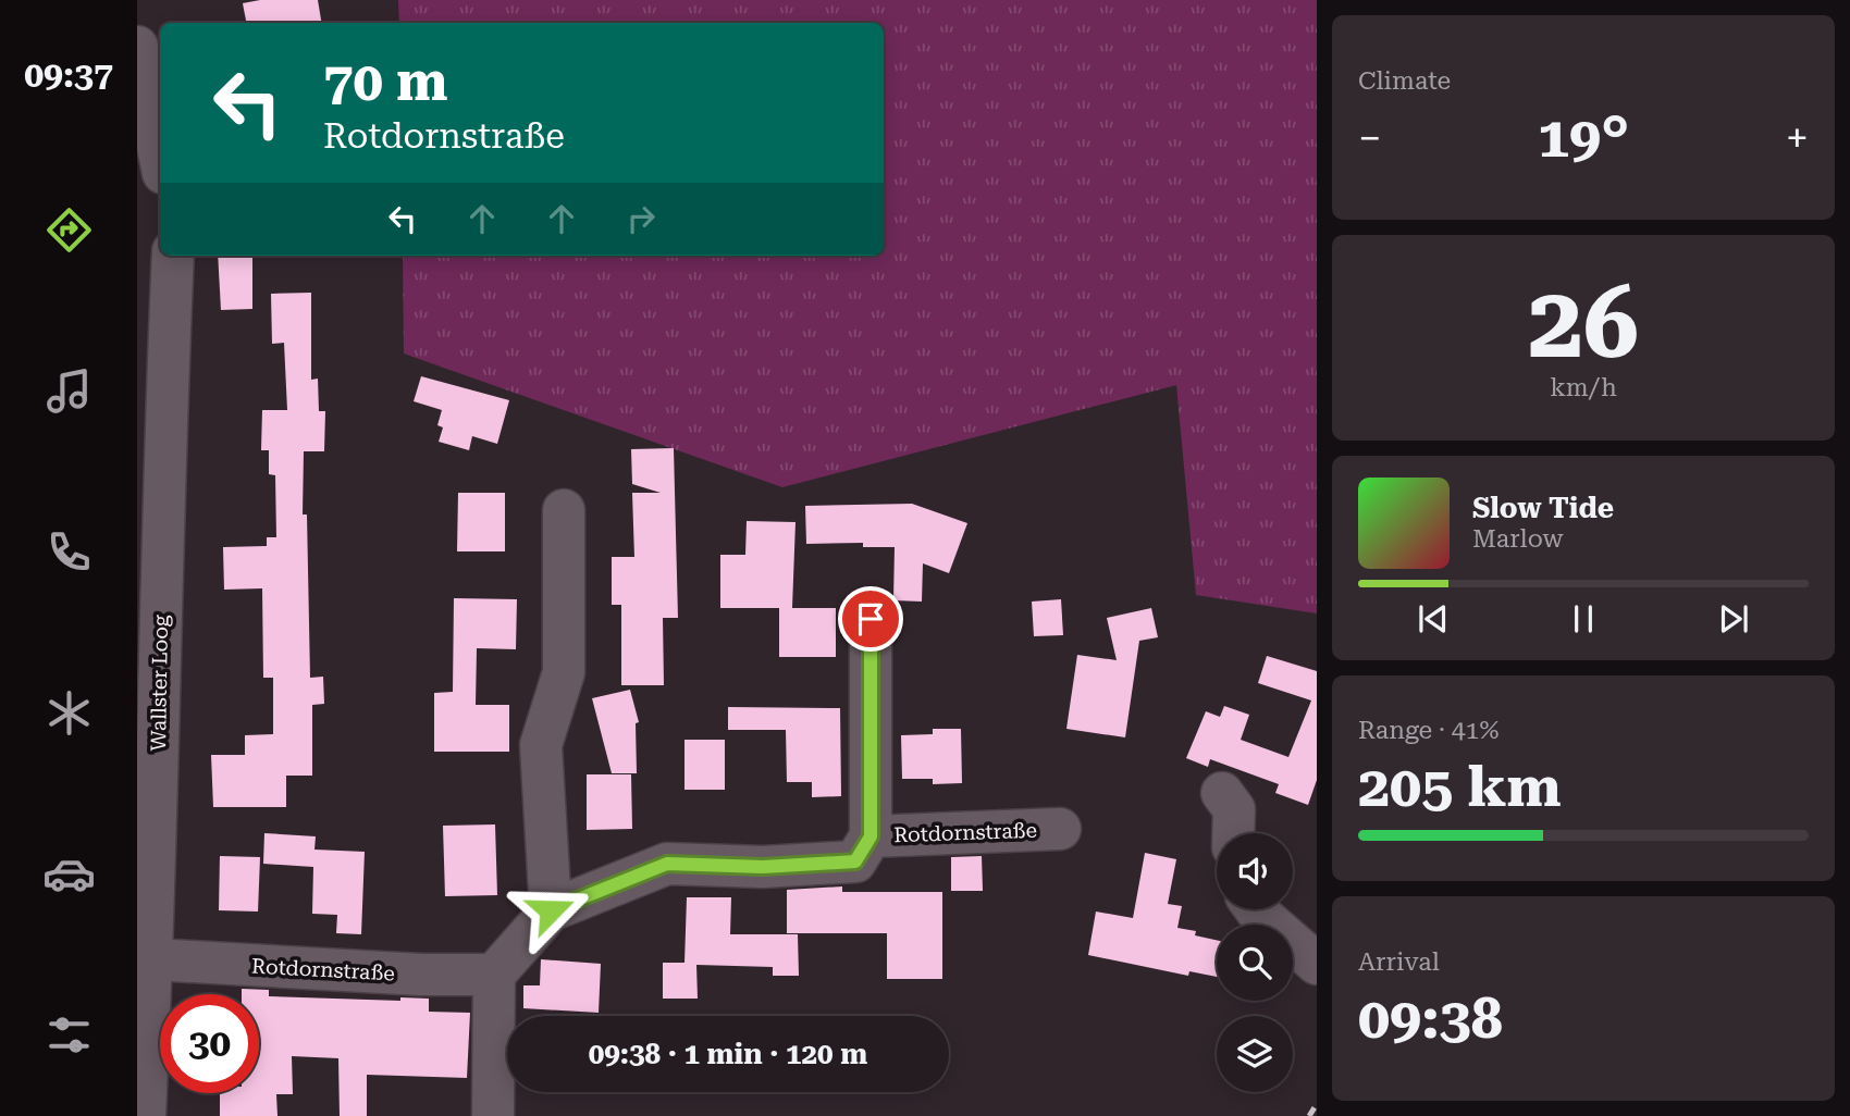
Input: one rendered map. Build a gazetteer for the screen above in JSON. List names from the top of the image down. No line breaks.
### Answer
{"streets":{"street":["Wallster Loog","Rotdornstraße"]},"crossings":[["Wallster Loog","Rotdornstraße"]],"page":{"tabs":"09:37","tile":["Climate",["26","km/h"],["Range · 41%","205 km"],["Arrival","09:38"]],"turn":["70 m","Rotdornstraße"],"heat":["−","19°","+"],"song":["Slow Tide","Marlow"],"limit":"30","trip":"09:38 · 1 min · 120 m"}}
